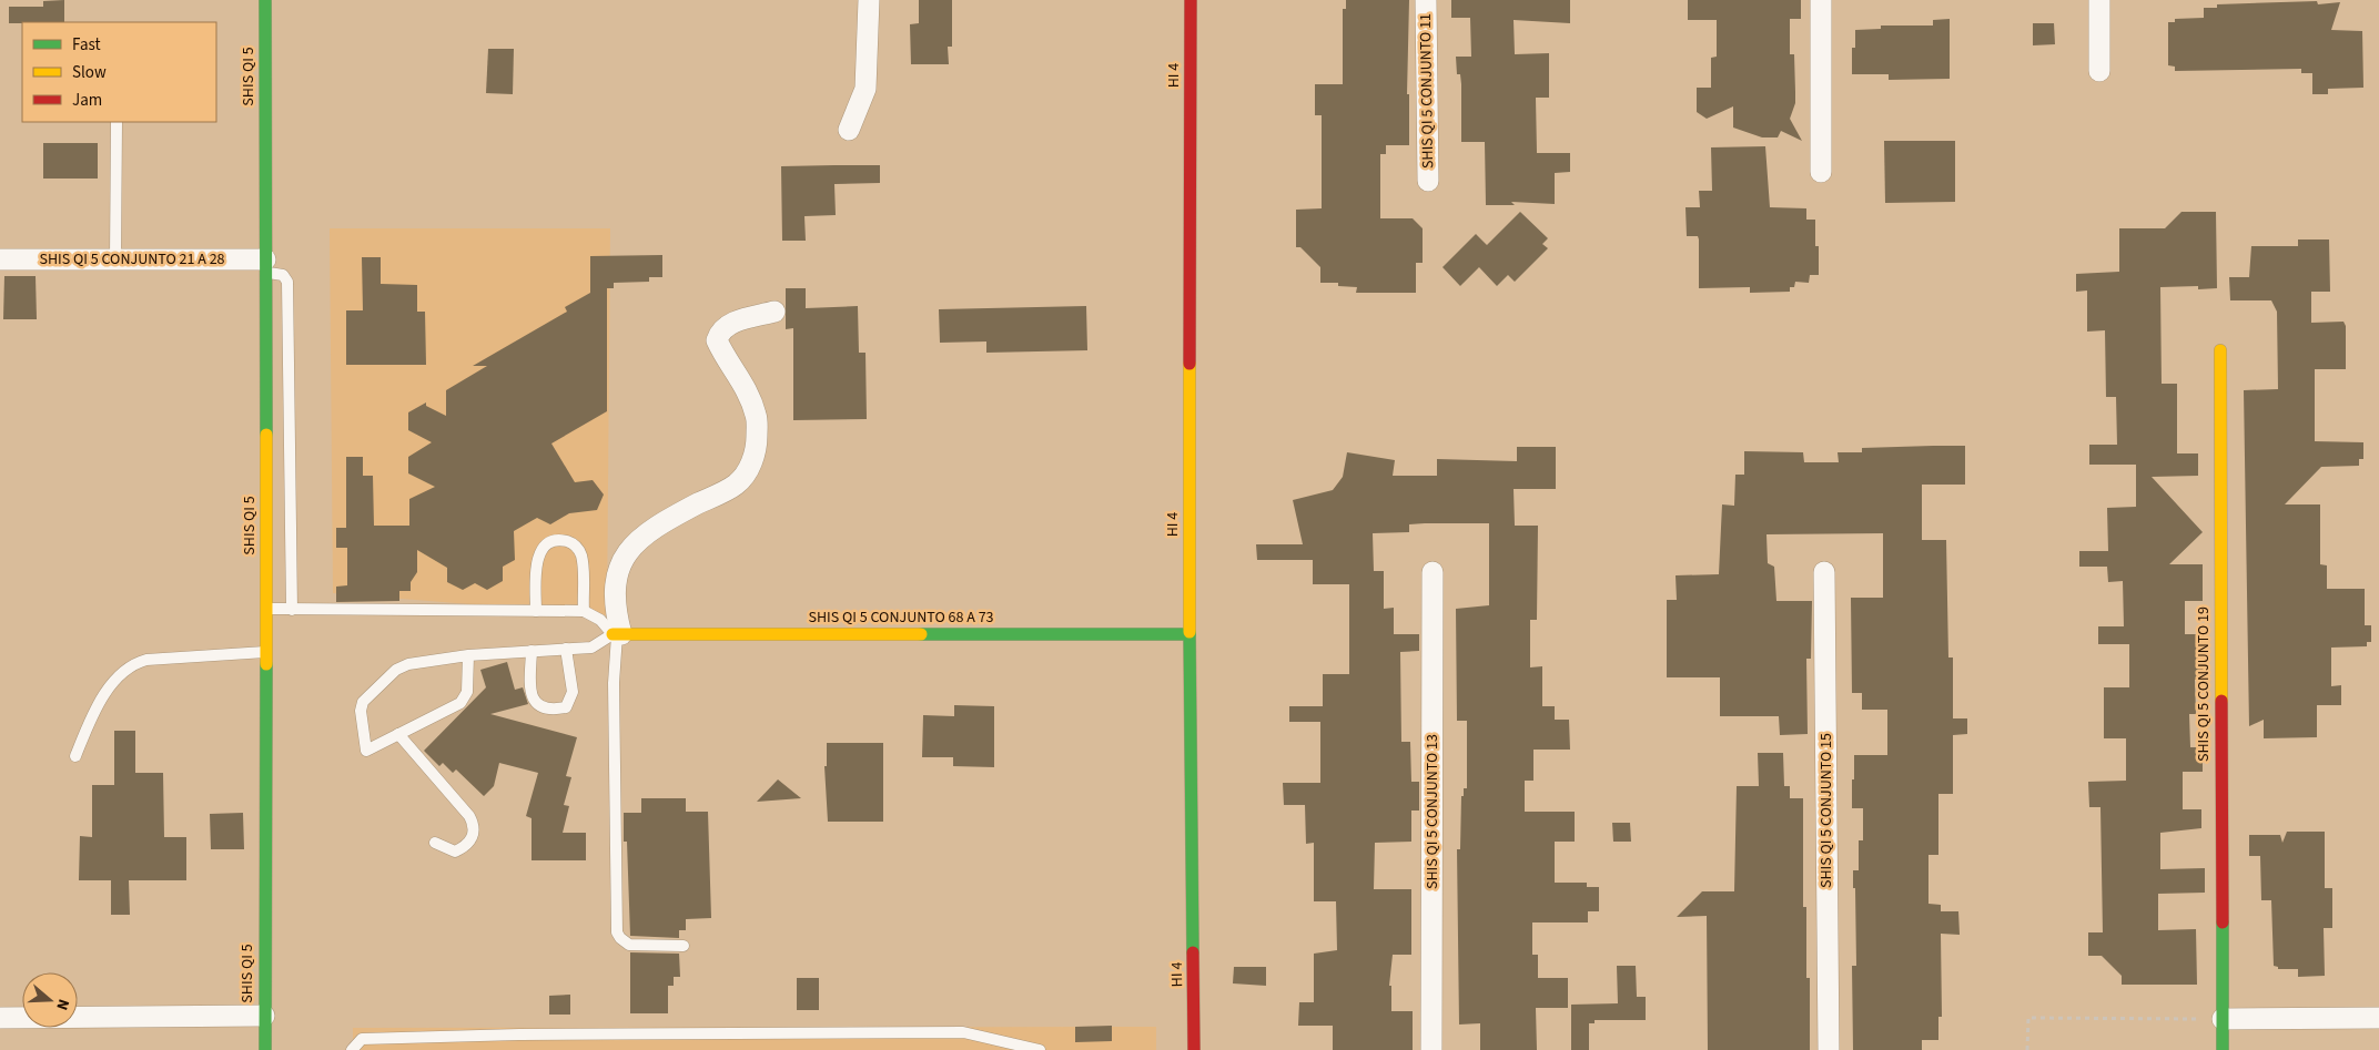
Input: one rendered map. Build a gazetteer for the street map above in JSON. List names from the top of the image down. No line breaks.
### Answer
{"streets":{"street":["HI 4","SHIS QI 5","SHIS QI 5 CONJUNTO 11","SHIS QI 5 CONJUNTO 21 A 28","SHIS QI 5 CONJUNTO 68 A 73","SHIS QI 5 CONJUNTO 19","SHIS QI 5 CONJUNTO 15","SHIS QI 5 CONJUNTO 13"]},"crossings":[["HI 4","SHIS QI 5 CONJUNTO 68 A 73"],["SHIS QI 5","SHIS QI 5 CONJUNTO 21 A 28"]],"legend":["Fast","Slow","Jam"],"north":"right"}
